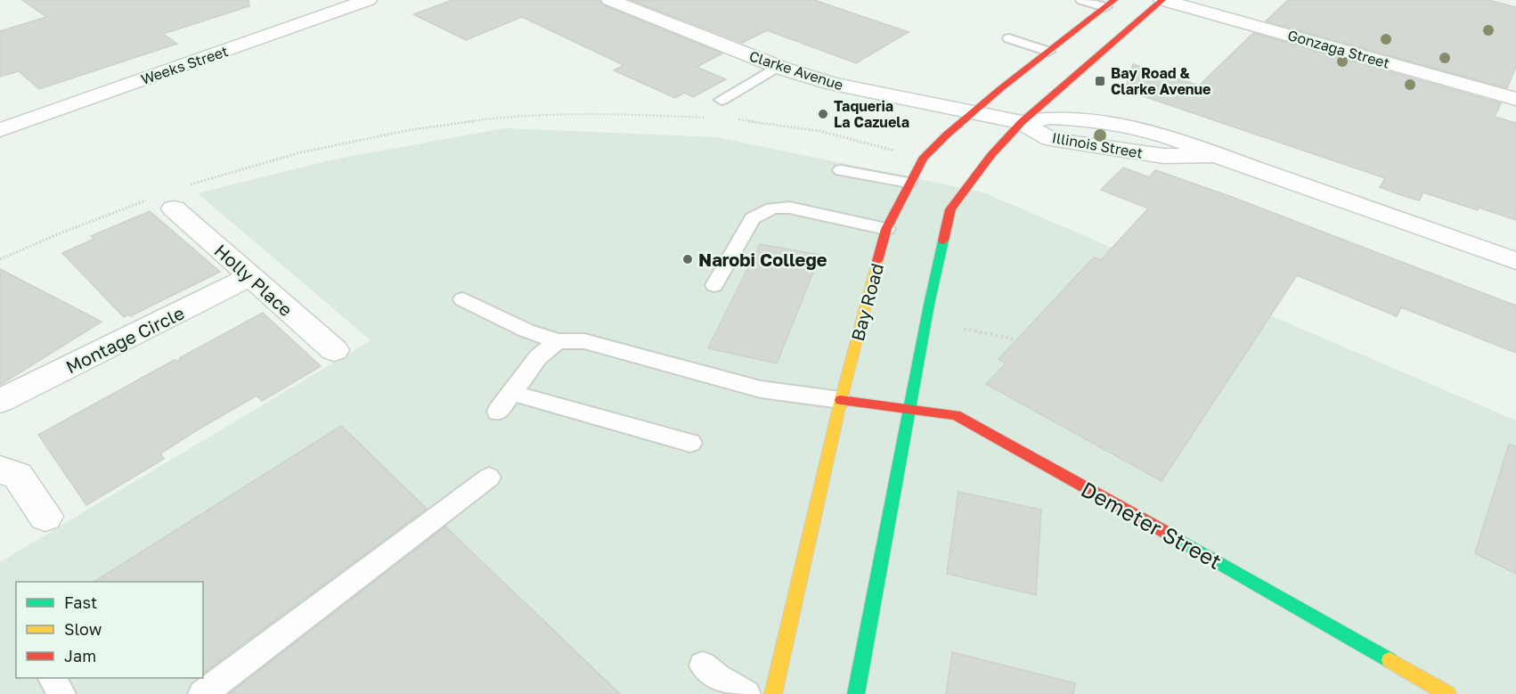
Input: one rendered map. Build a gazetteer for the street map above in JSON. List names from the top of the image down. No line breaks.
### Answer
{"streets":{"main road":["Bay Road","Demeter Street"],"street":["Gonzaga Street","Weeks Street","Clarke Avenue","Illinois Street","Holly Place","Montage Circle"]},"crossings":[["Clarke Avenue","Illinois Street"],["Clarke Avenue","Bay Road"],["Holly Place","Montage Circle"],["Bay Road","Demeter Street"]],"places":{"transit":["Bay Road & Clarke Avenue"],"other":["Taqueria La Cazuela","Narobi College"]},"legend":["Fast","Slow","Jam"]}
